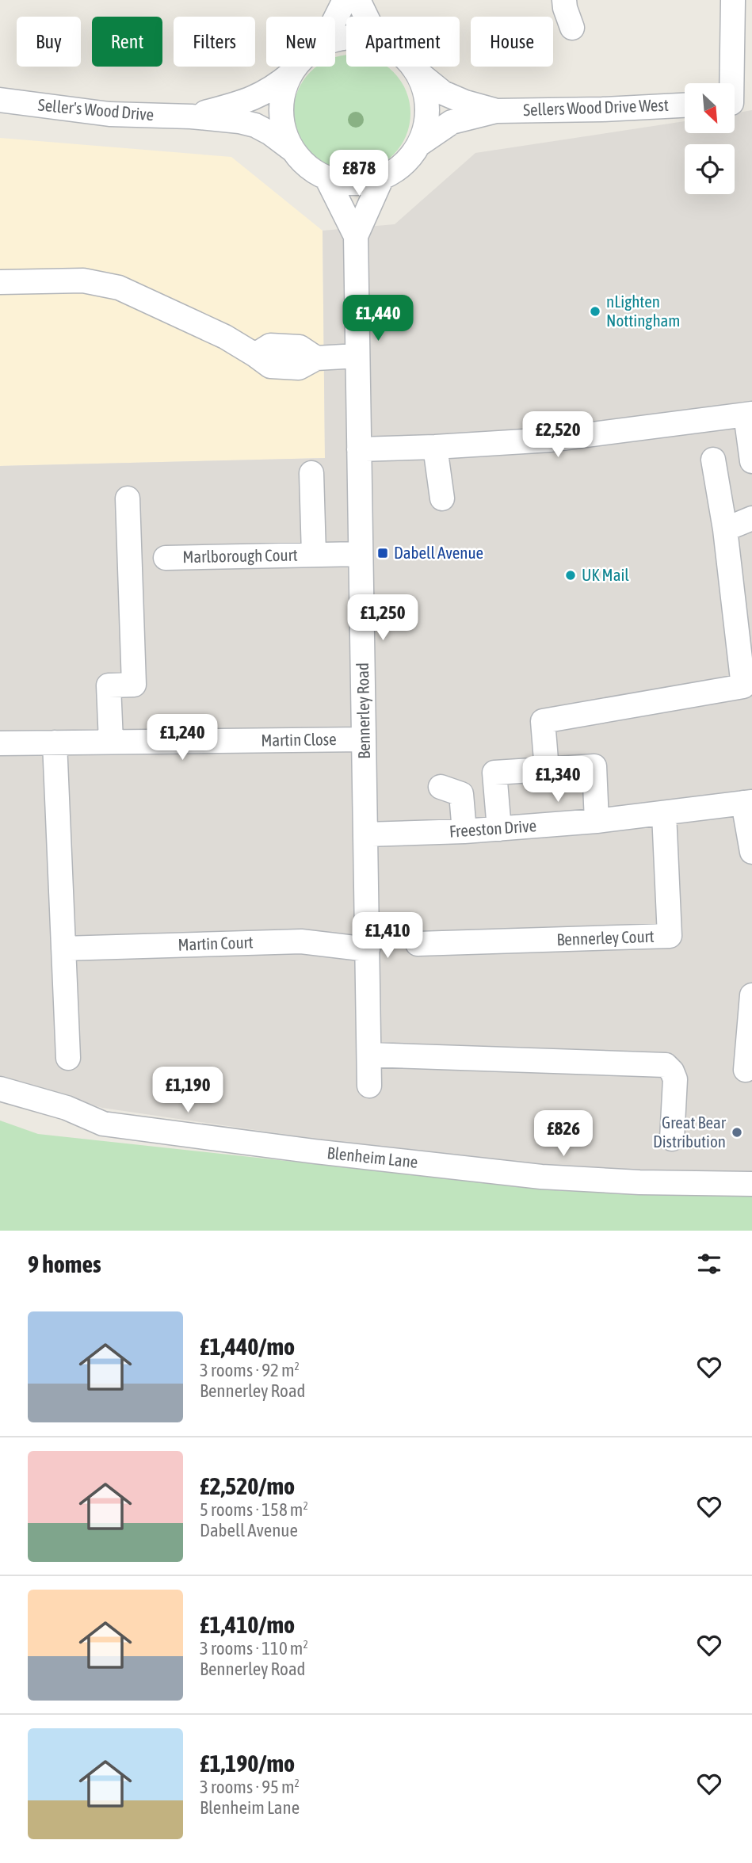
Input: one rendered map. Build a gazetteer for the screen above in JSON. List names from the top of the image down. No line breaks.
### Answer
{"streets":{"street":["Sellers Wood Drive West","Seller's Wood Drive","Marlborough Court","Bennerley Road","Martin Close","Freeston Drive","Bennerley Court","Martin Court","Blenheim Lane"]},"crossings":[["Marlborough Court","Bennerley Road"],["Bennerley Road","Martin Close"],["Bennerley Road","Freeston Drive"],["Bennerley Road","Martin Court"],["Freeston Drive","Bennerley Court"]],"places":{"other":["nLighten Nottingham","UK Mail","Great Bear Distribution"],"transit":["Dabell Avenue"]},"north":"bottom right","page":{"chip":["Buy","Rent","Filters","New","Apartment","House"],"price":["£878","£1,440","£2,520","£1,250","£1,240","£1,340","£1,410","£1,190","£826"],"heading":"9 homes","list":[{"name":"£1,440/mo","note":"3 rooms · 92 m² · Bennerley Road"},{"name":"£2,520/mo","note":"5 rooms · 158 m² · Dabell Avenue"},{"name":"£1,410/mo","note":"3 rooms · 110 m² · Bennerley Road"},{"name":"£1,190/mo","note":"3 rooms · 95 m² · Blenheim Lane"}]}}
